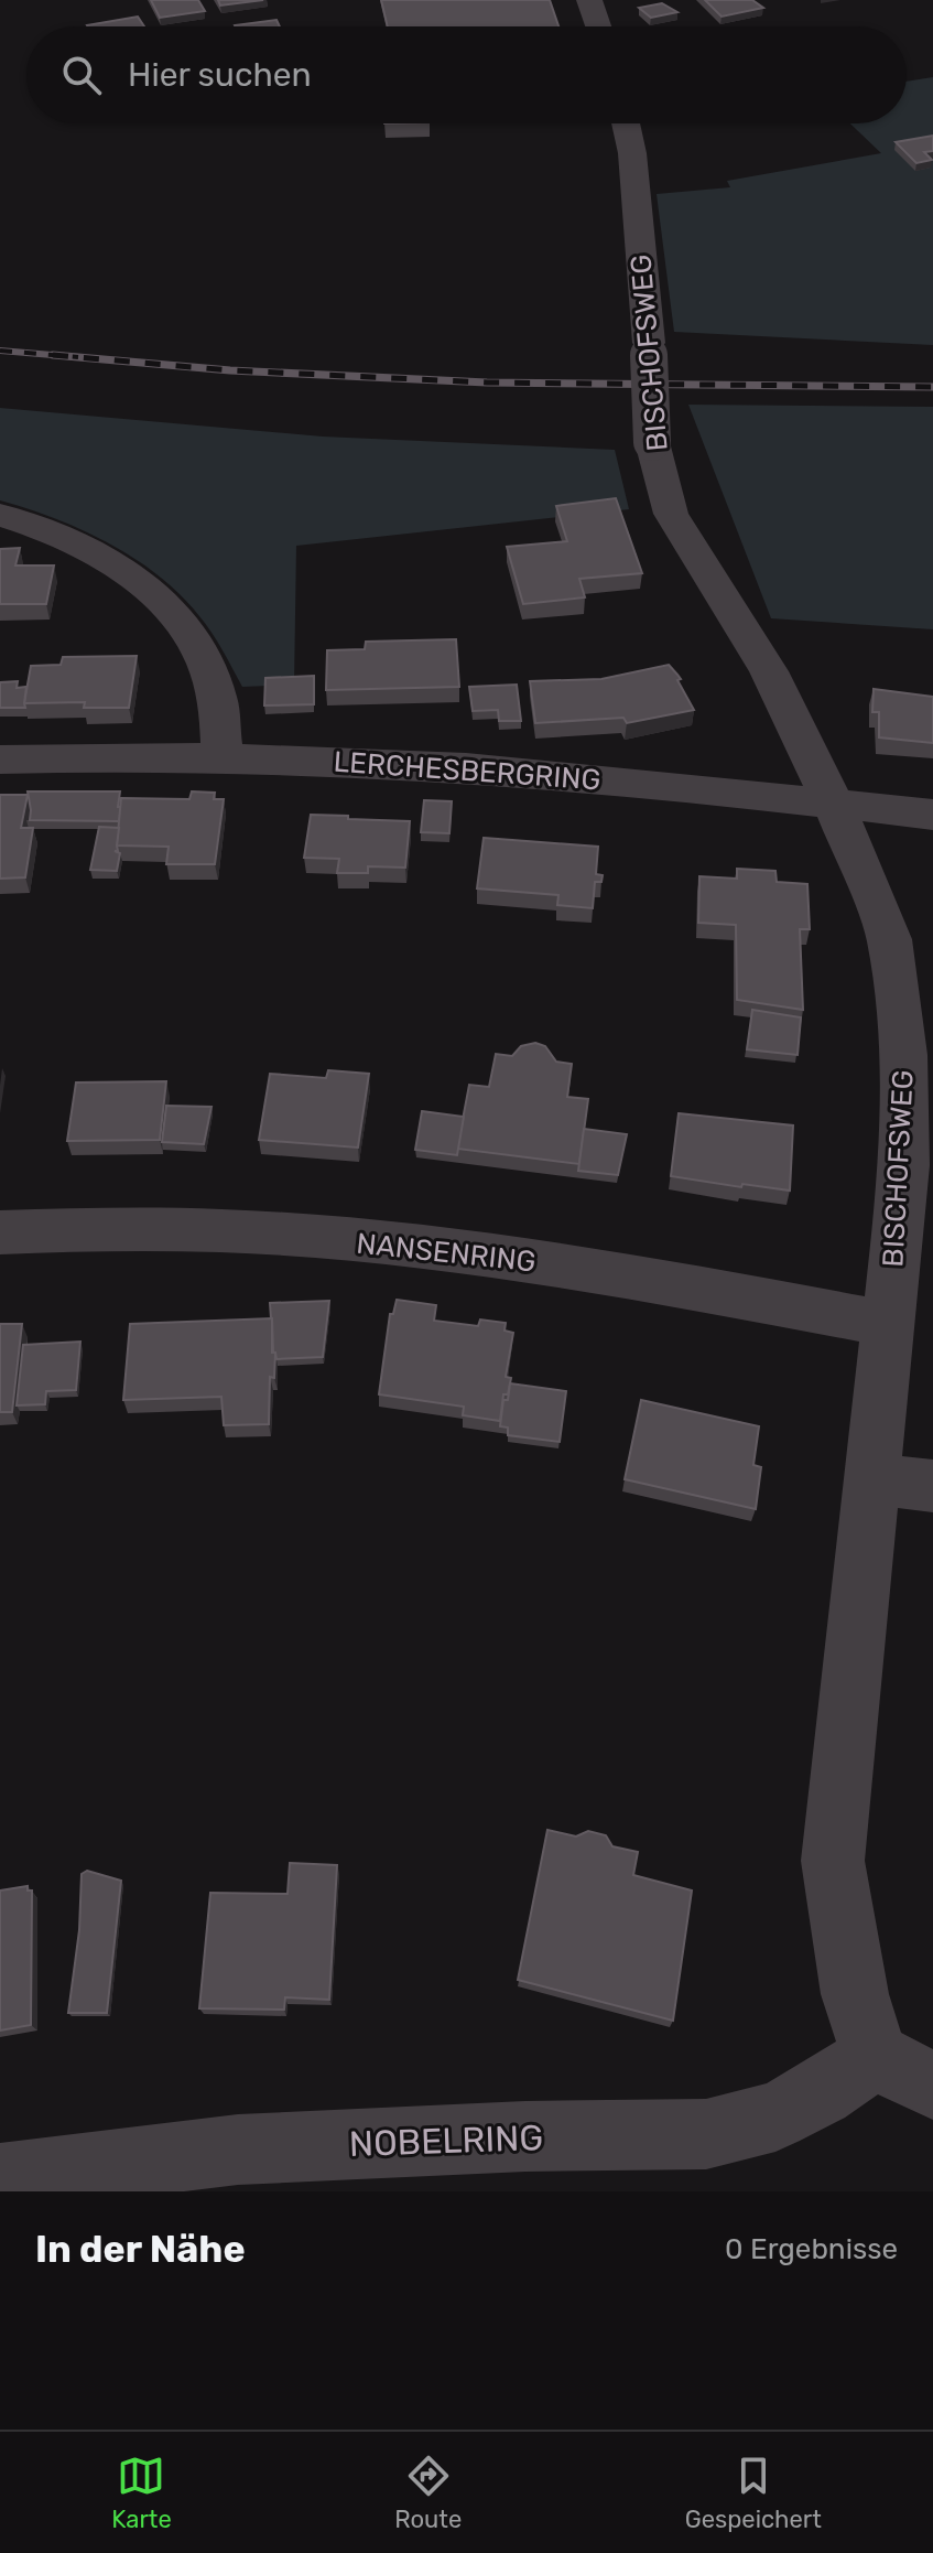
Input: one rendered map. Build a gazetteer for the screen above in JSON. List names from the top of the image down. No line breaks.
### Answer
{"streets":{"street":["BISCHOFSWEG","LERCHESBERGRING","NANSENRING","NOBELRING"]},"crossings":[["BISCHOFSWEG","LERCHESBERGRING"],["BISCHOFSWEG","NANSENRING"],["BISCHOFSWEG","NOBELRING"]],"page":{"search":"Hier suchen","heading":["In der Nähe","0 Ergebnisse"],"nav":["Karte","Route","Gespeichert"]}}
